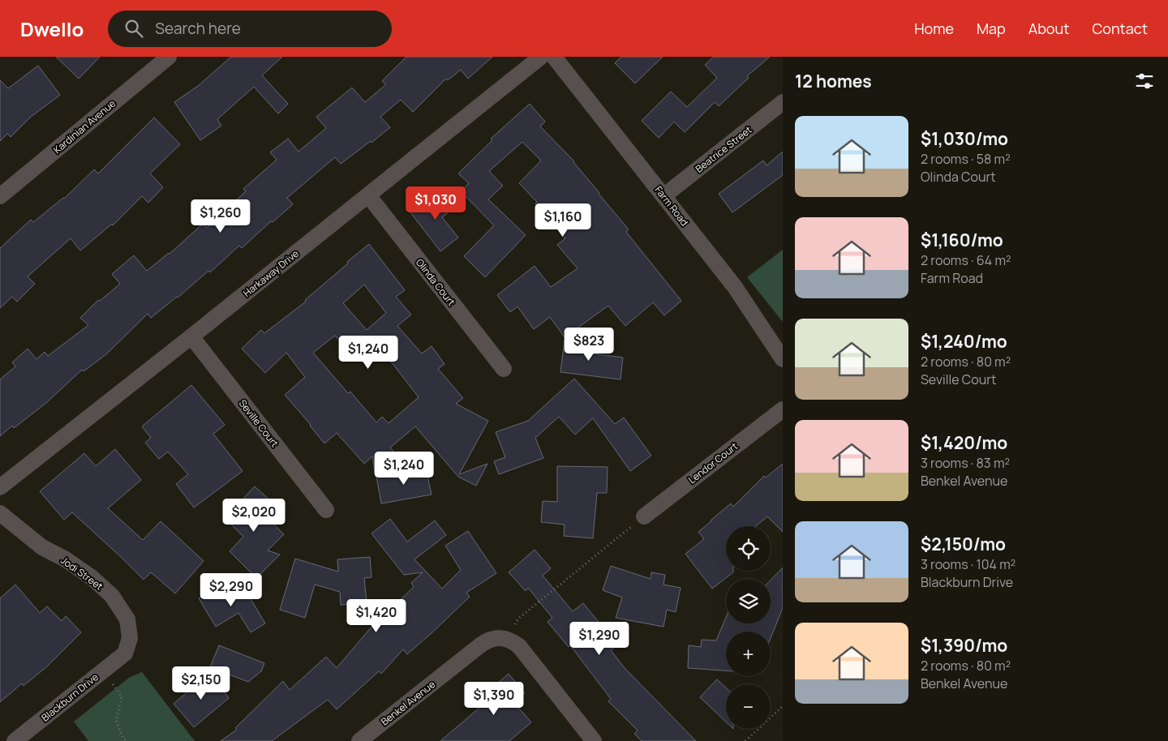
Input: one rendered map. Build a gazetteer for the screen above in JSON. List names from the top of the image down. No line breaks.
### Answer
{"streets":{"street":["Kardinian Avenue","Beatrice Street","Farm Road","Harkaway Drive","Olinda Court","Seville Court","Lendor Court","Jodi Street","Blackburn Drive","Benkel Avenue"]},"crossings":[["Beatrice Street","Farm Road"],["Harkaway Drive","Olinda Court"],["Harkaway Drive","Seville Court"],["Jodi Street","Blackburn Drive"]],"page":{"header":"Dwello","search":"Search here","nav":["Home","Map","About","Contact"],"heading":"12 homes","list":[{"name":"$1,030/mo","note":"2 rooms · 58 m² · Olinda Court"},{"name":"$1,160/mo","note":"2 rooms · 64 m² · Farm Road"},{"name":"$1,240/mo","note":"2 rooms · 80 m² · Seville Court"},{"name":"$1,420/mo","note":"3 rooms · 83 m² · Benkel Avenue"},{"name":"$2,150/mo","note":"3 rooms · 104 m² · Blackburn Drive"},{"name":"$1,390/mo","note":"2 rooms · 80 m² · Benkel Avenue"}],"price":["$1,030","$1,260","$1,160","$823","$1,240","$1,240","$2,020","$2,290","$1,420","$1,290","$2,150","$1,390"],"map_buttons":["+","−"]}}
